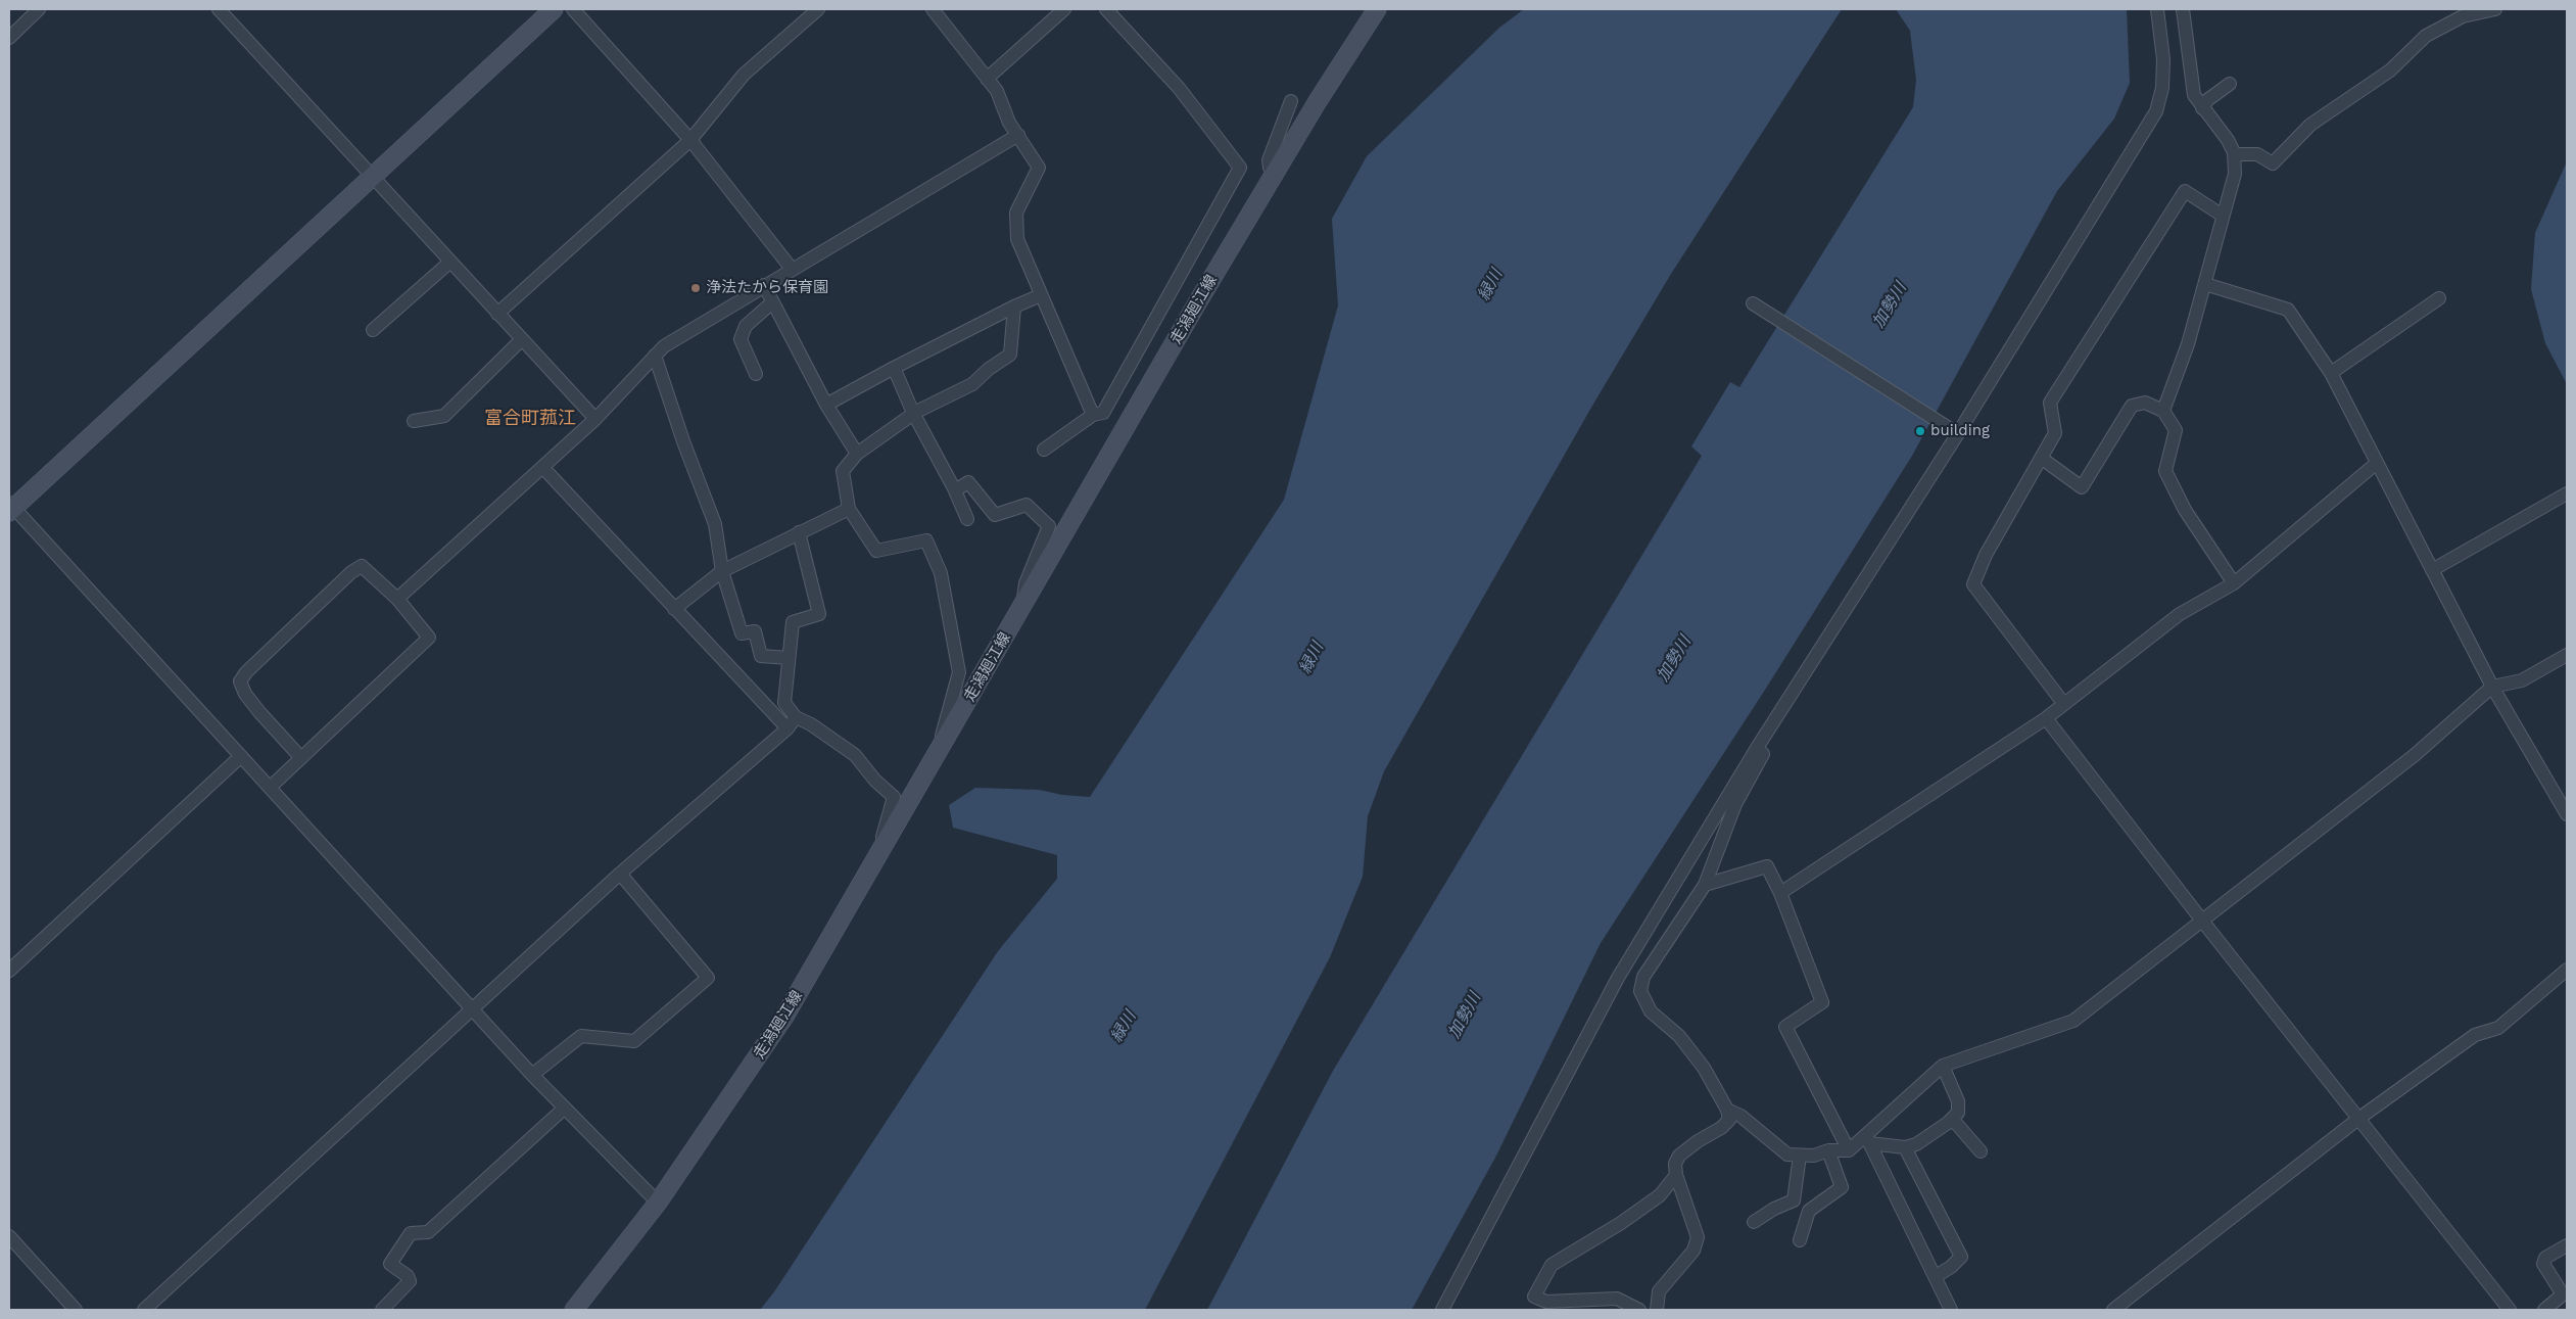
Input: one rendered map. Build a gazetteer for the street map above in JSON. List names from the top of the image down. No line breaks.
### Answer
{"streets":{"main road":["走潟廻江線"]},"districts":["富合町菰江"],"water":["緑川","加勢川"],"places":["浄法たから保育園","building"]}
